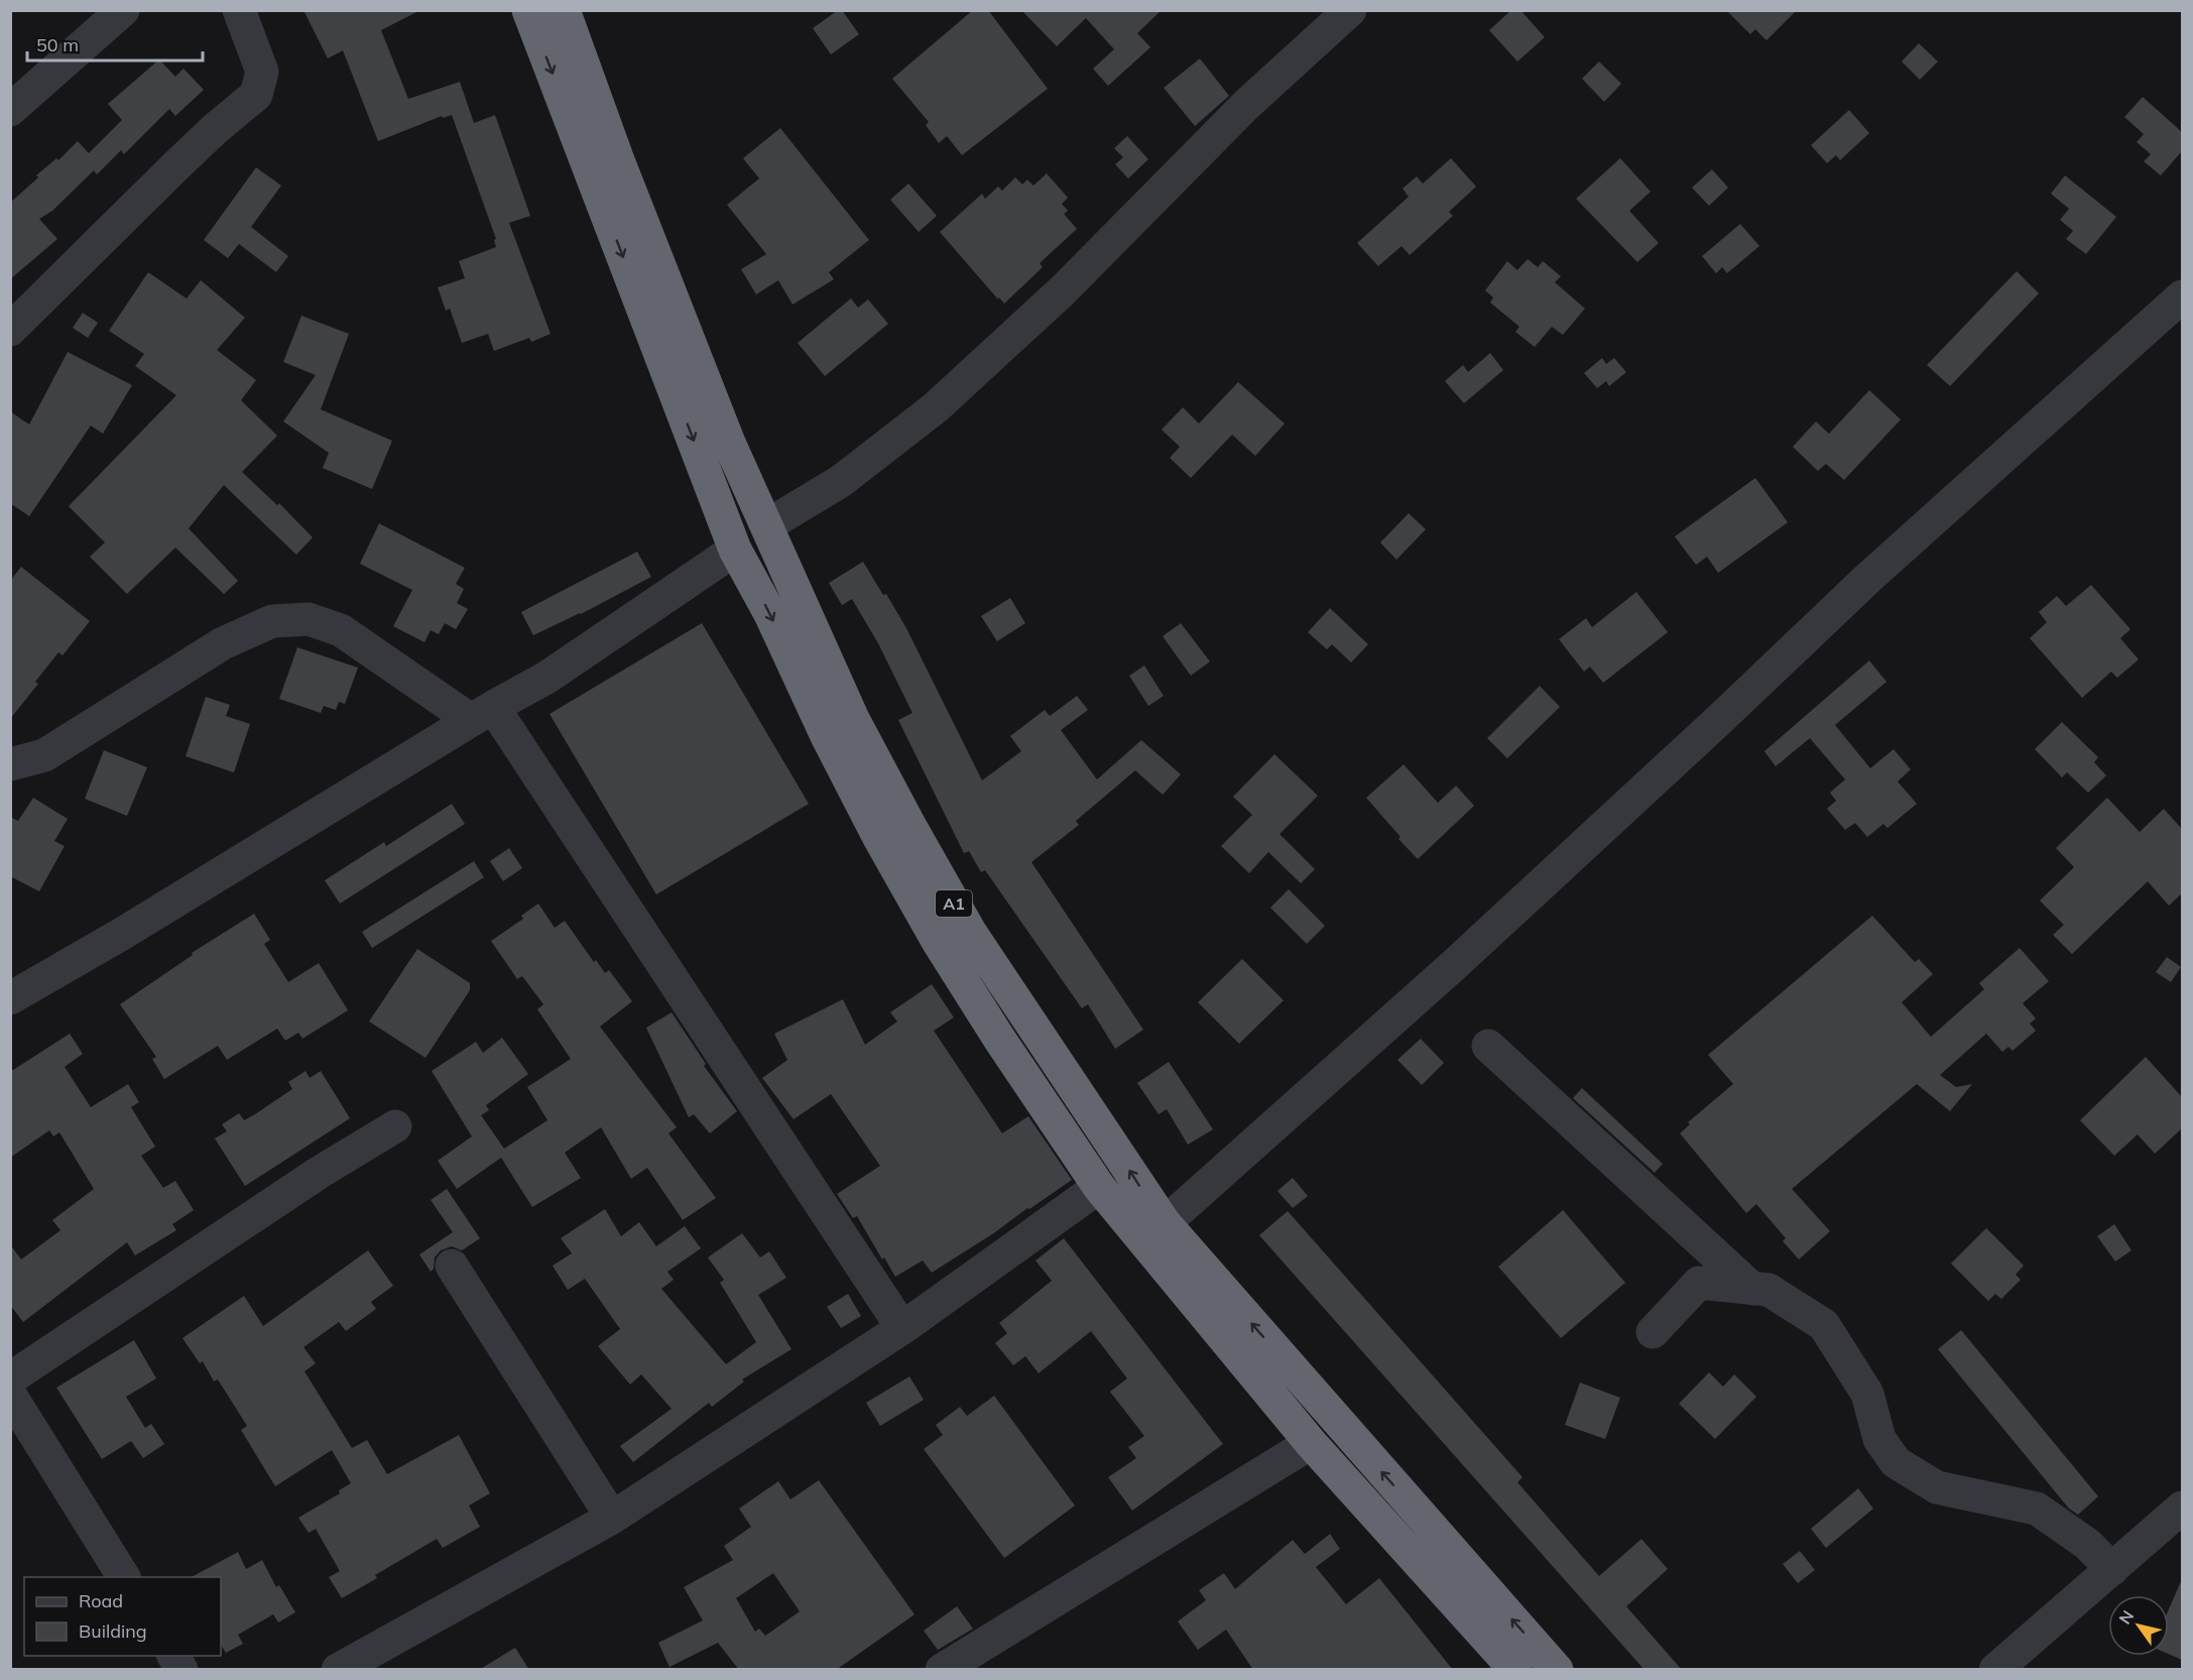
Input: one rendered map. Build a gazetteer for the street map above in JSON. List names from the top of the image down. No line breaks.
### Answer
{"streets":{"highway":["A1"]},"legend":["Road","Building"],"scale_bar":"50 m","north":"top left"}
